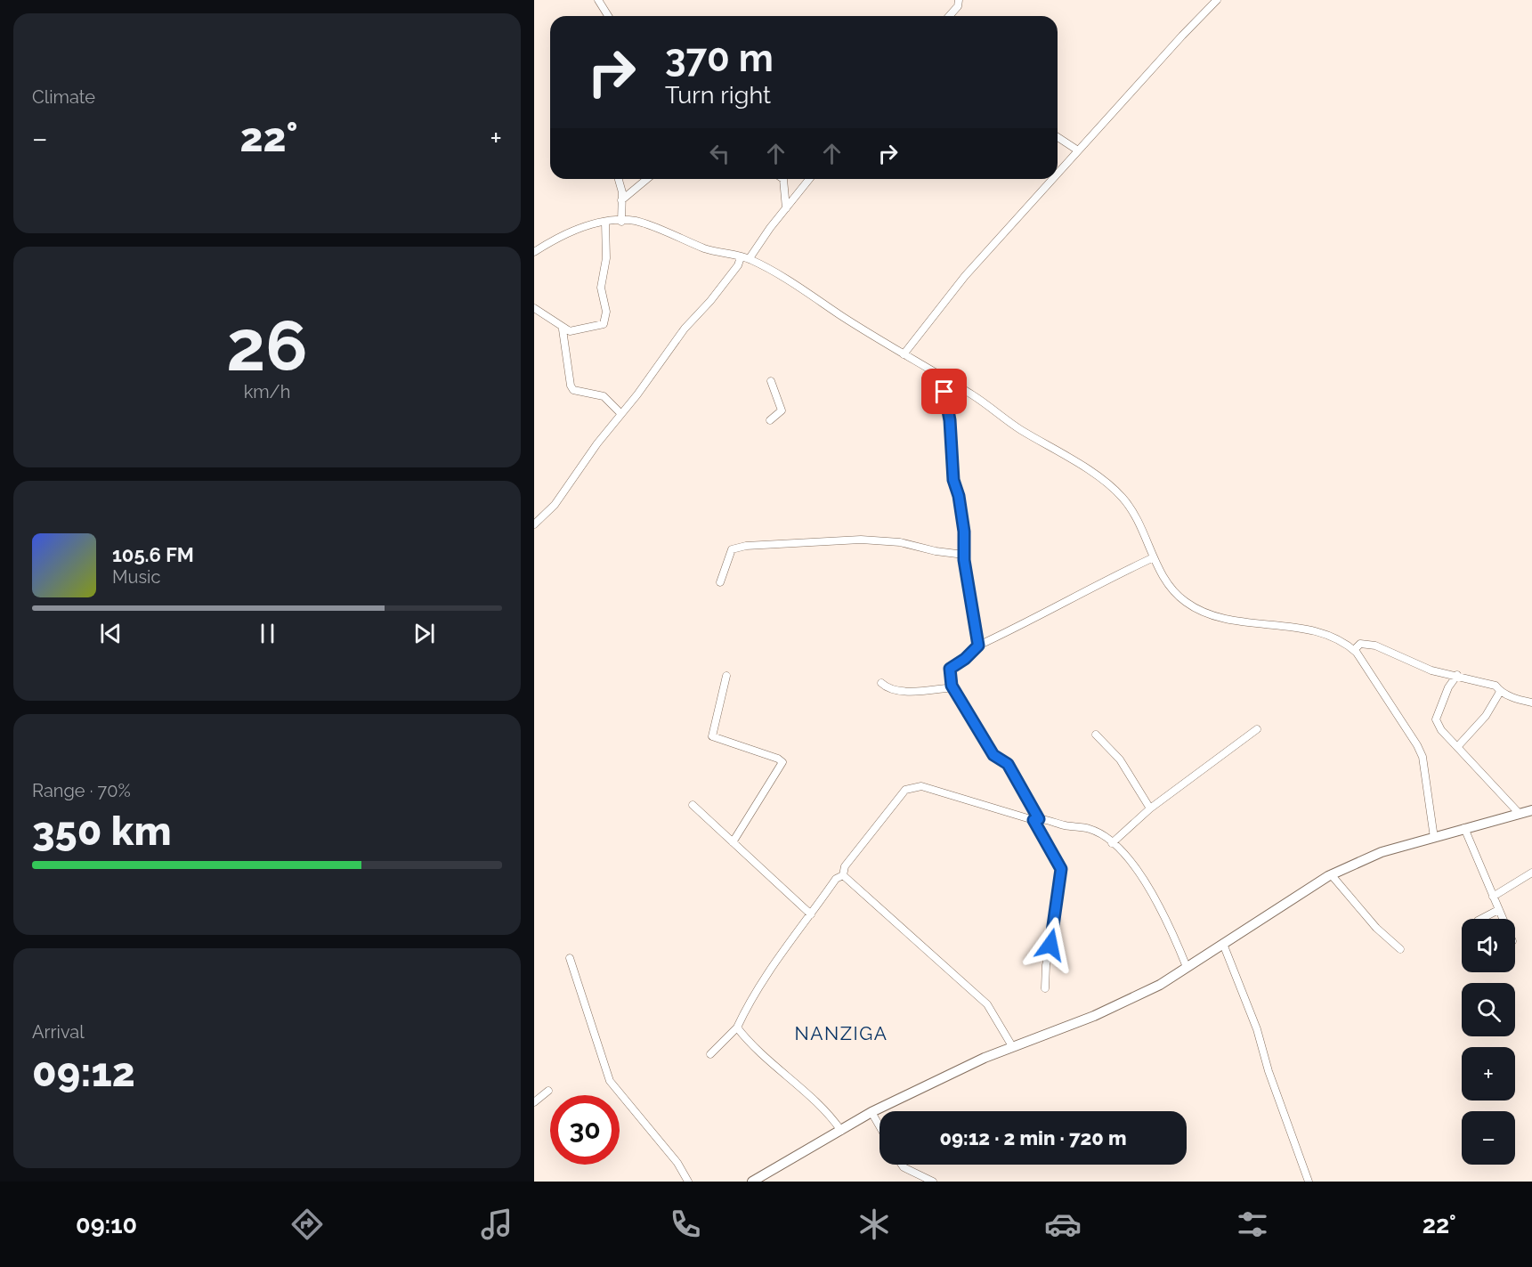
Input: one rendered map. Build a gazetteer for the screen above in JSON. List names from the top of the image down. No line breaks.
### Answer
{"districts":["NANZIGA"],"page":{"tile":["Climate",["26","km/h"],["Range · 70%","350 km"],["Arrival","09:12"]],"turn":["370 m","Turn right"],"heat":["−","22°","+"],"song":["105.6 FM","Music"],"map_buttons":["+","−"],"limit":"30","trip":"09:12 · 2 min · 720 m","tabs":["09:10","22°"]}}
